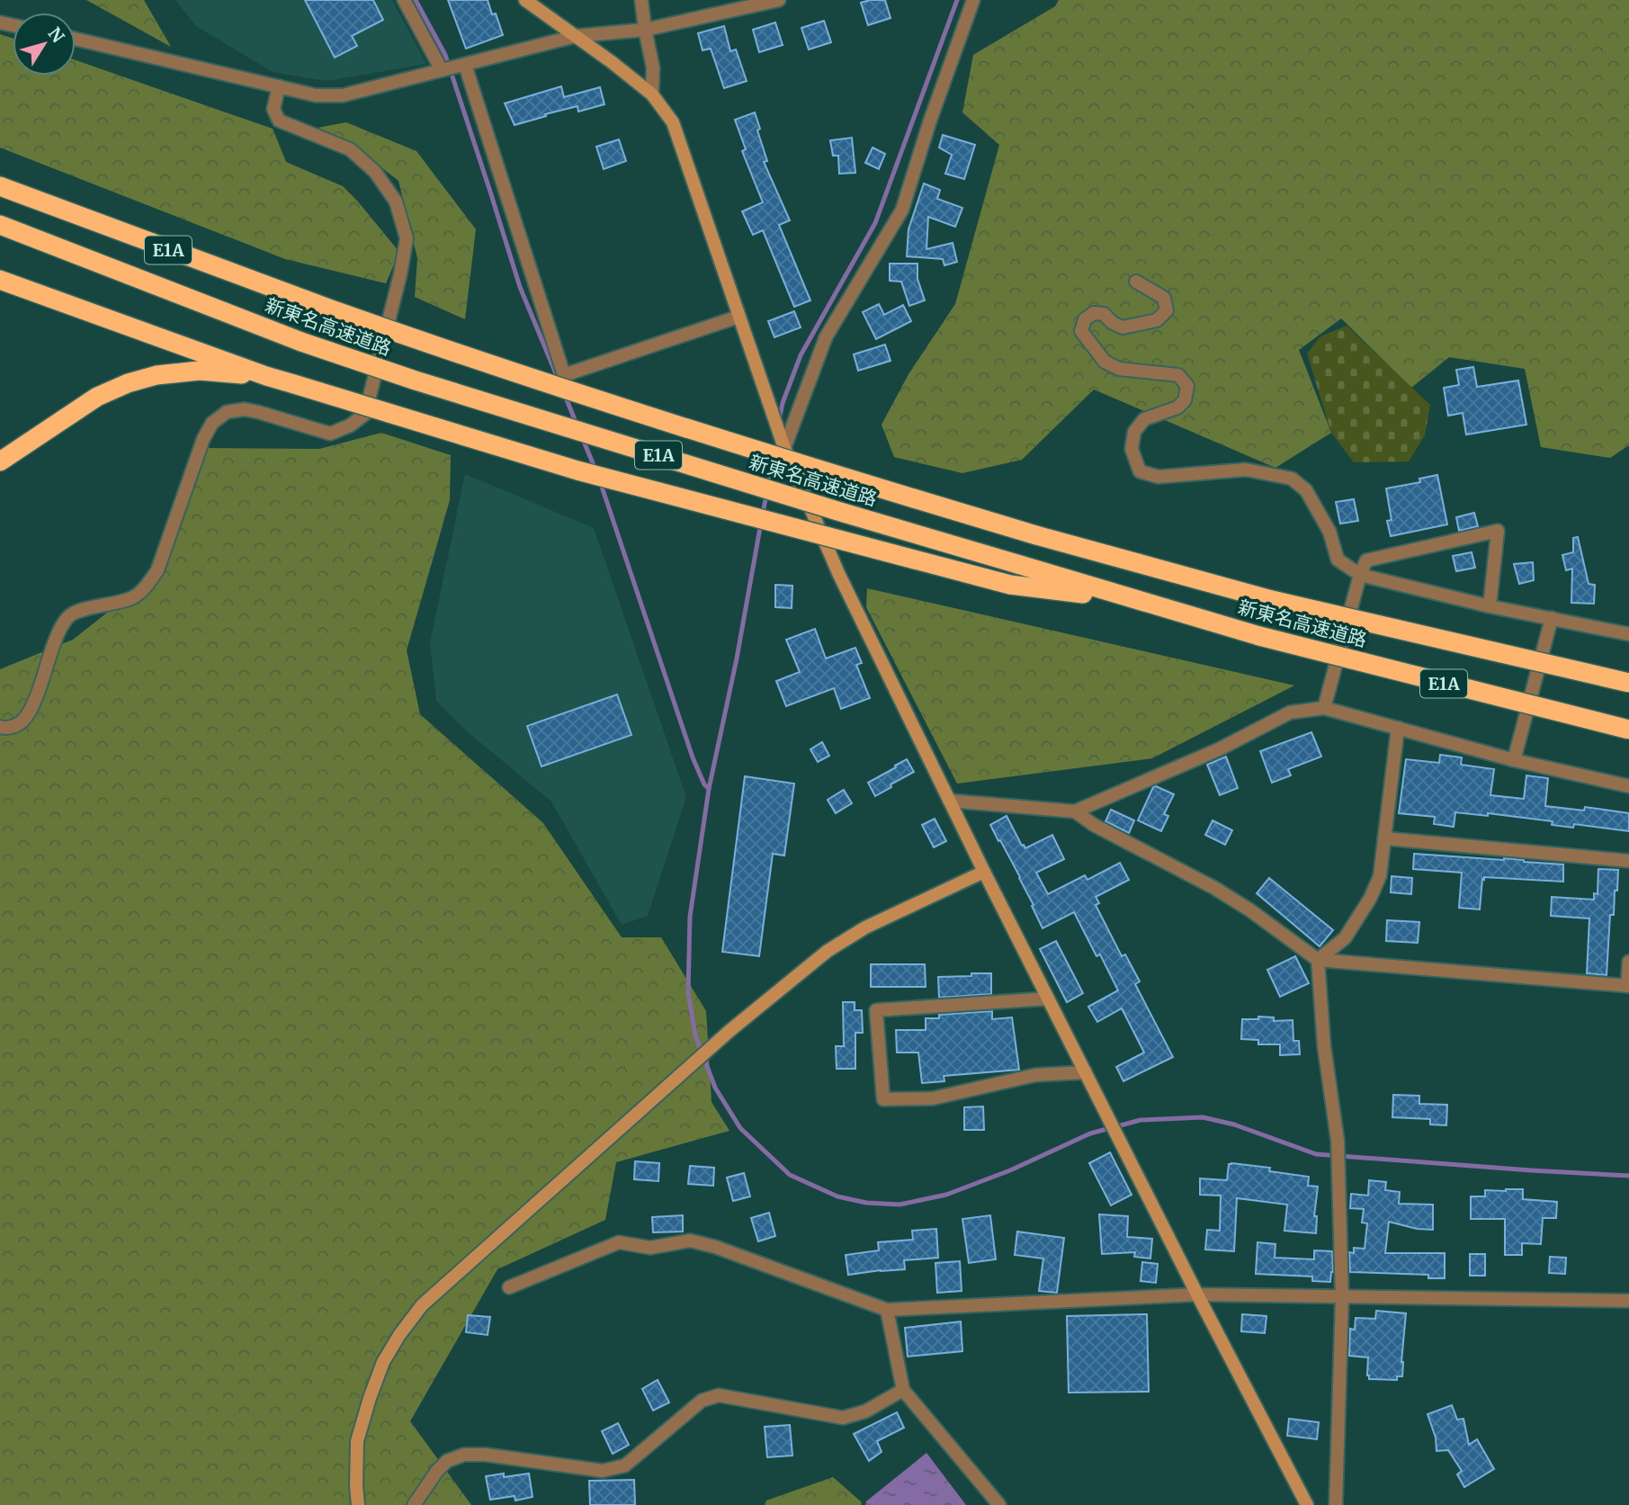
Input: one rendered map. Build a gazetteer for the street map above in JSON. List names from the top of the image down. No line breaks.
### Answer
{"streets":{"highway":["E1A","新東名高速道路"]},"north":"top right"}
